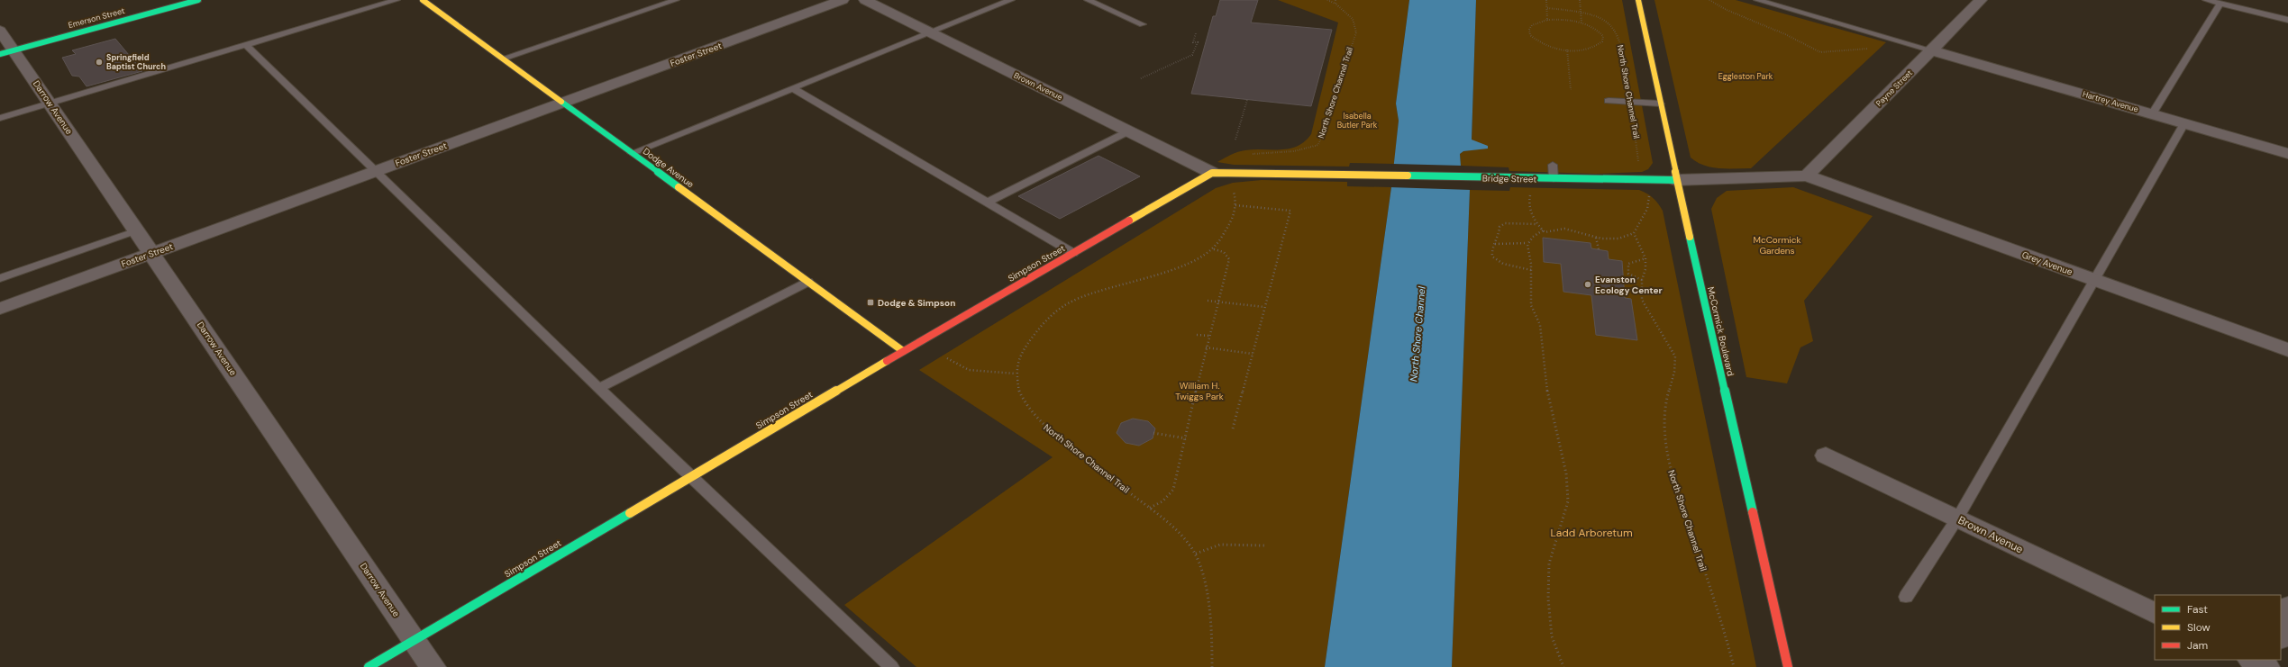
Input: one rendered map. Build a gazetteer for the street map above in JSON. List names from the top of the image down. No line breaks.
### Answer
{"streets":{"street":["Emerson Street","Foster Street","Brown Avenue","Payne Street","Hartrey Avenue","Darrow Avenue","Dodge Avenue","Bridge Street","Simpson Street","Grey Avenue","McCormick Boulevard"],"path":["North Shore Channel Trail"]},"crossings":[["Emerson Street","Darrow Avenue"],["Foster Street","Darrow Avenue"],["Foster Street","Dodge Avenue"],["Brown Avenue","Bridge Street"],["Brown Avenue","Simpson Street"],["Payne Street","Hartrey Avenue"],["Payne Street","Bridge Street"],["Payne Street","Grey Avenue"],["Darrow Avenue","Simpson Street"],["Dodge Avenue","Simpson Street"],["Bridge Street","Simpson Street"],["Bridge Street","Grey Avenue"],["Bridge Street","McCormick Boulevard"]],"water":["North Shore Channel"],"parks":["Eggleston Park","Isabella Butler Park","McCormick Gardens","William H. Twiggs Park","Ladd Arboretum"],"places":{"other":["Springfield Baptist Church","Evanston Ecology Center"],"transit":["Dodge & Simpson"]},"legend":["Fast","Slow","Jam"]}
